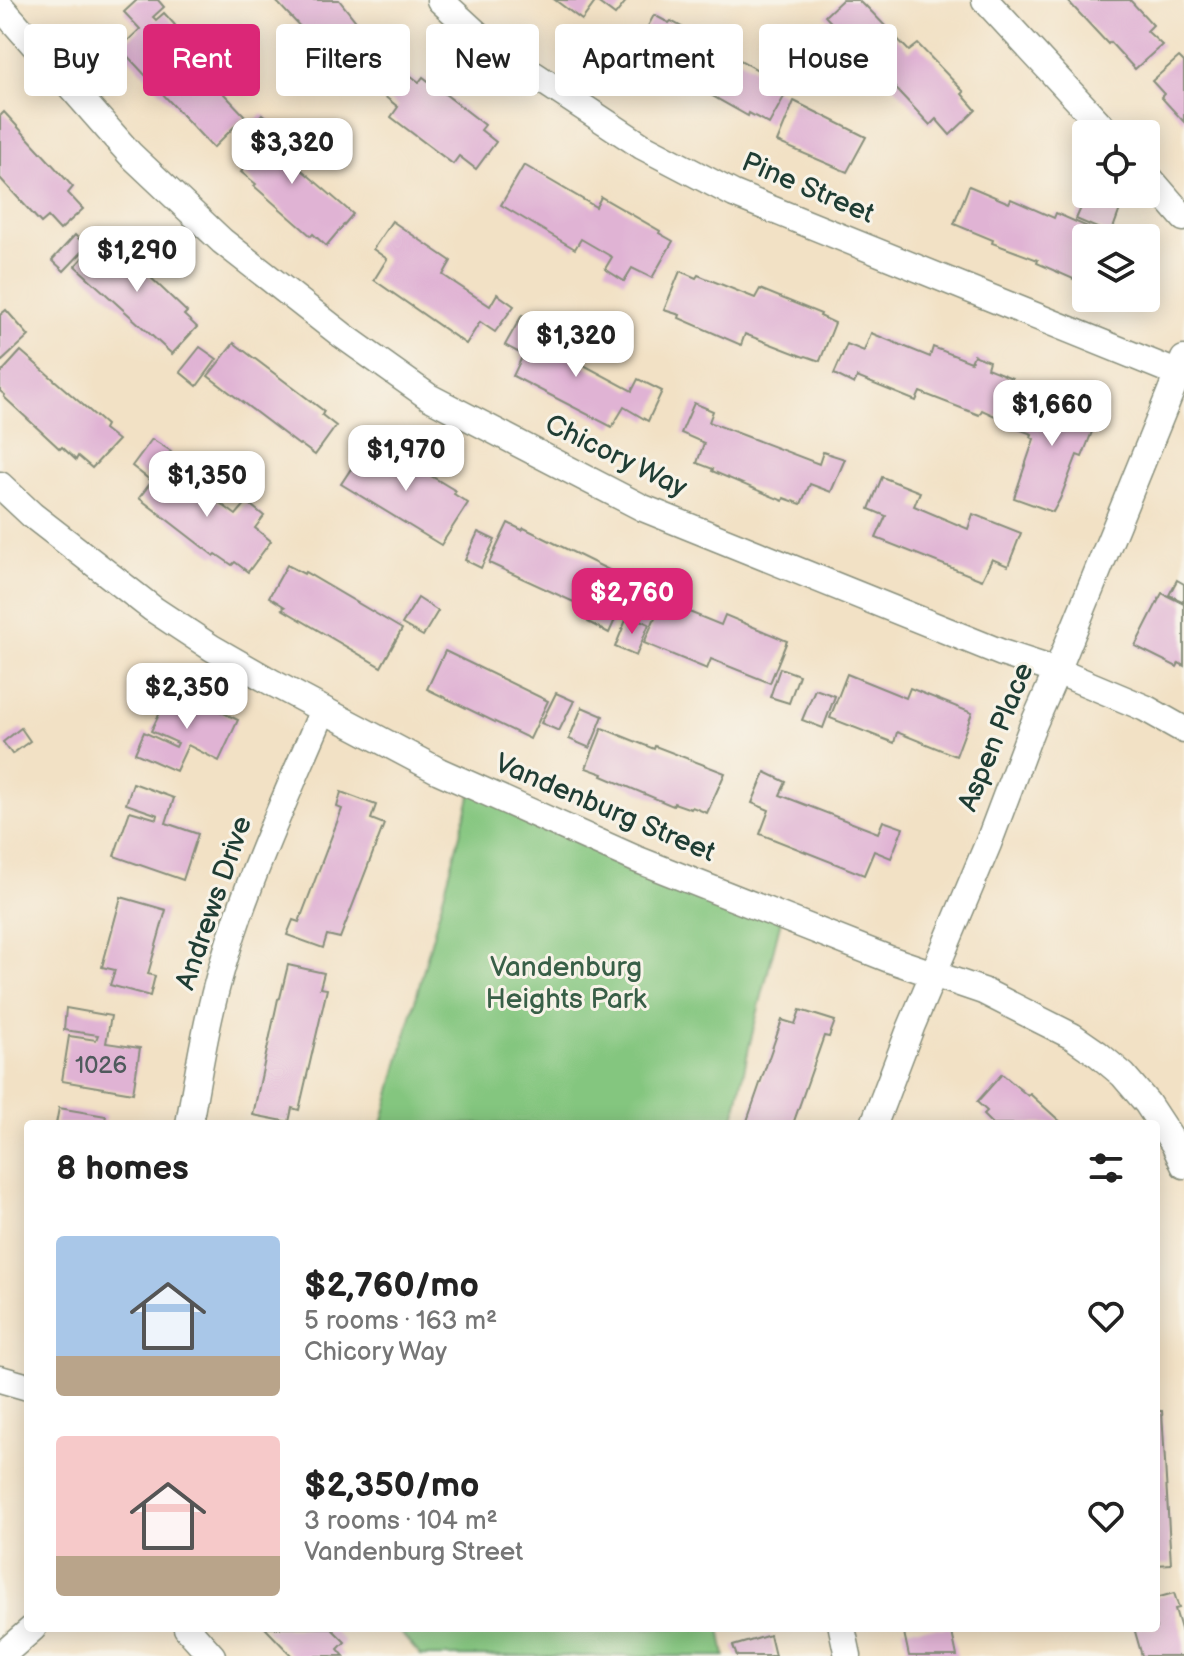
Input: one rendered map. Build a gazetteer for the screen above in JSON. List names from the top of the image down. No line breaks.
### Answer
{"streets":{"street":["Pine Street","Chicory Way","Aspen Place","Vandenburg Street","Andrews Drive"]},"crossings":[["Pine Street","Aspen Place"],["Chicory Way","Aspen Place"],["Aspen Place","Vandenburg Street"],["Vandenburg Street","Andrews Drive"]],"parks":["Vandenburg Heights Park"],"house_numbers":["1026"],"page":{"chip":["Buy","Rent","Filters","New","Apartment","House"],"price":["$3,320","$1,290","$1,320","$1,660","$1,970","$1,350","$2,760","$2,350"],"heading":"8 homes","list":[{"name":"$2,760/mo","note":"5 rooms · 163 m² · Chicory Way"},{"name":"$2,350/mo","note":"3 rooms · 104 m² · Vandenburg Street"}]}}
